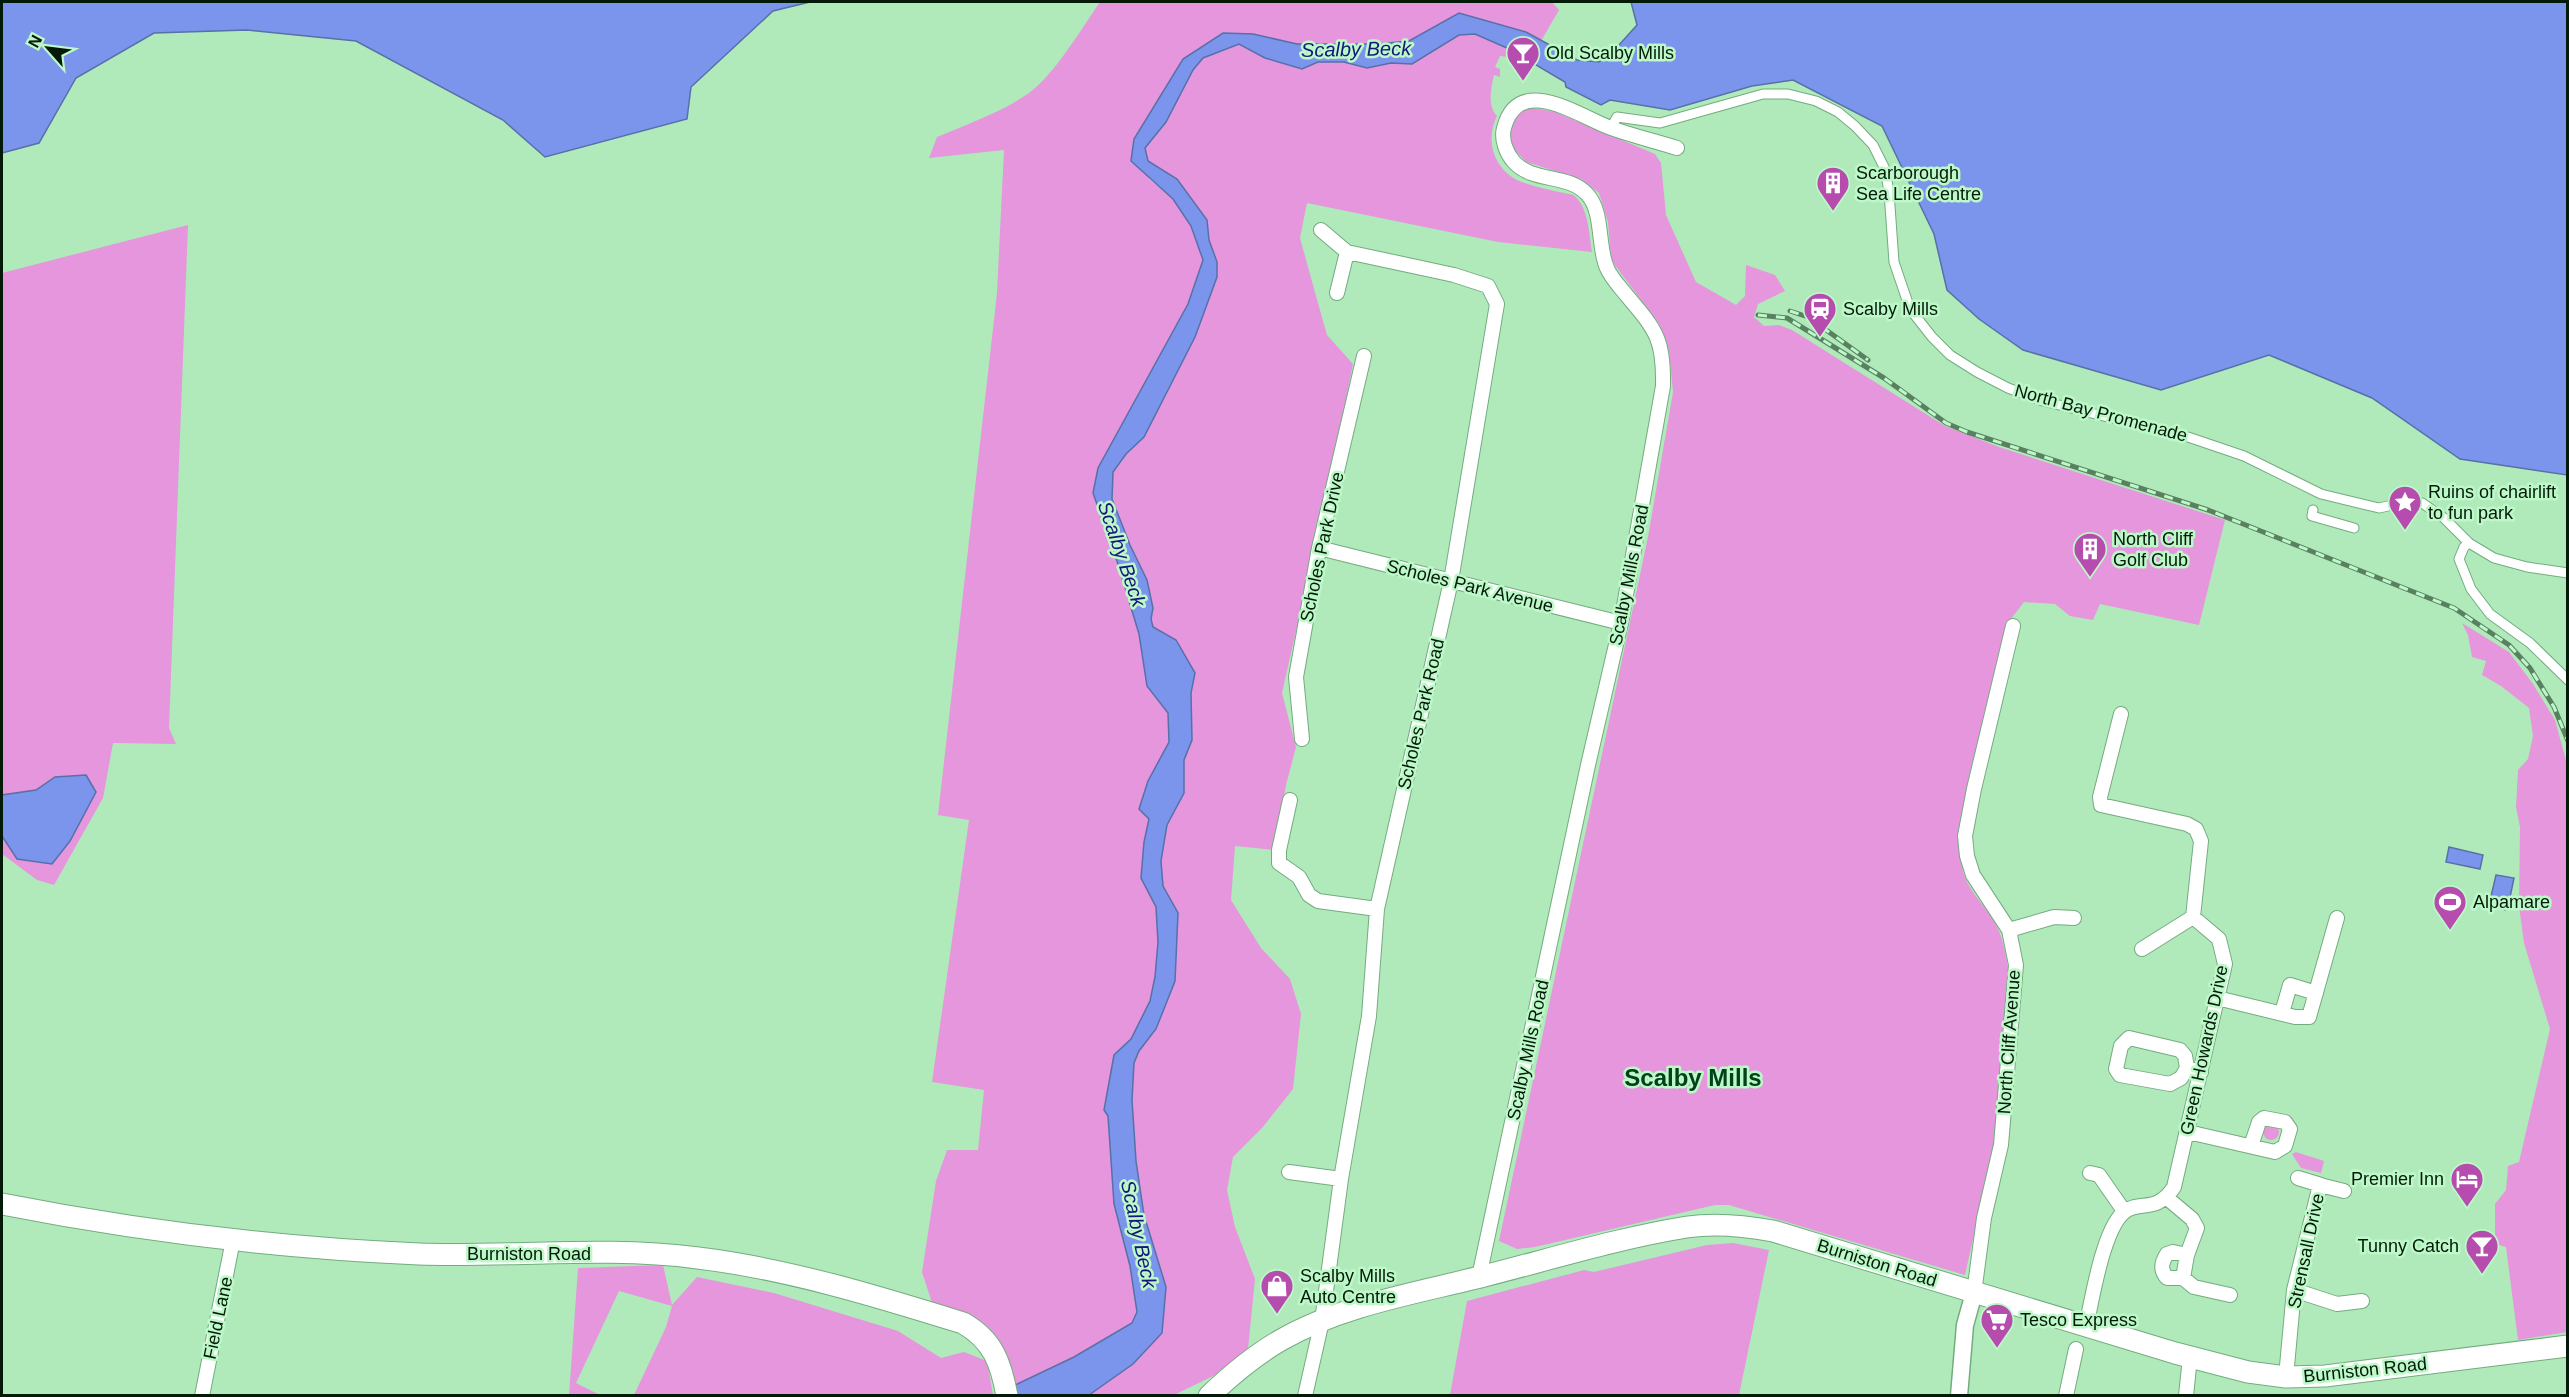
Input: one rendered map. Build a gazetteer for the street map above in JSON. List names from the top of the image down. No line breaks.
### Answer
{"streets":{"main road":["Burniston Road"],"street":["North Bay Promenade","Scholes Park Drive","Scalby Mills Road","Scholes Park Avenue","Scholes Park Road","North Cliff Avenue","Green Howards Drive","Strensall Drive","Field Lane"]},"crossings":[["North Bay Promenade","Scalby Mills Road"],["Scholes Park Drive","Scholes Park Avenue"],["Scalby Mills Road","Scholes Park Avenue"],["Scalby Mills Road","Burniston Road"],["Scholes Park Avenue","Scholes Park Road"],["Scholes Park Road","Burniston Road"],["North Cliff Avenue","Burniston Road"],["Strensall Drive","Burniston Road"],["Burniston Road","Field Lane"]],"districts":["Scalby Mills"],"water":["Scalby Beck"],"places":{"bar":["Old Scalby Mills","Tunny Catch"],"building":["Scarborough Sea Life Centre","North Cliff Golf Club"],"station":["Scalby Mills"],"place":["Ruins of chairlift to fun park"],"sports":["Alpamare"],"hotel":["Premier Inn"],"shop":["Scalby Mills Auto Centre"],"supermarket":["Tesco Express"]},"north":"top left"}
